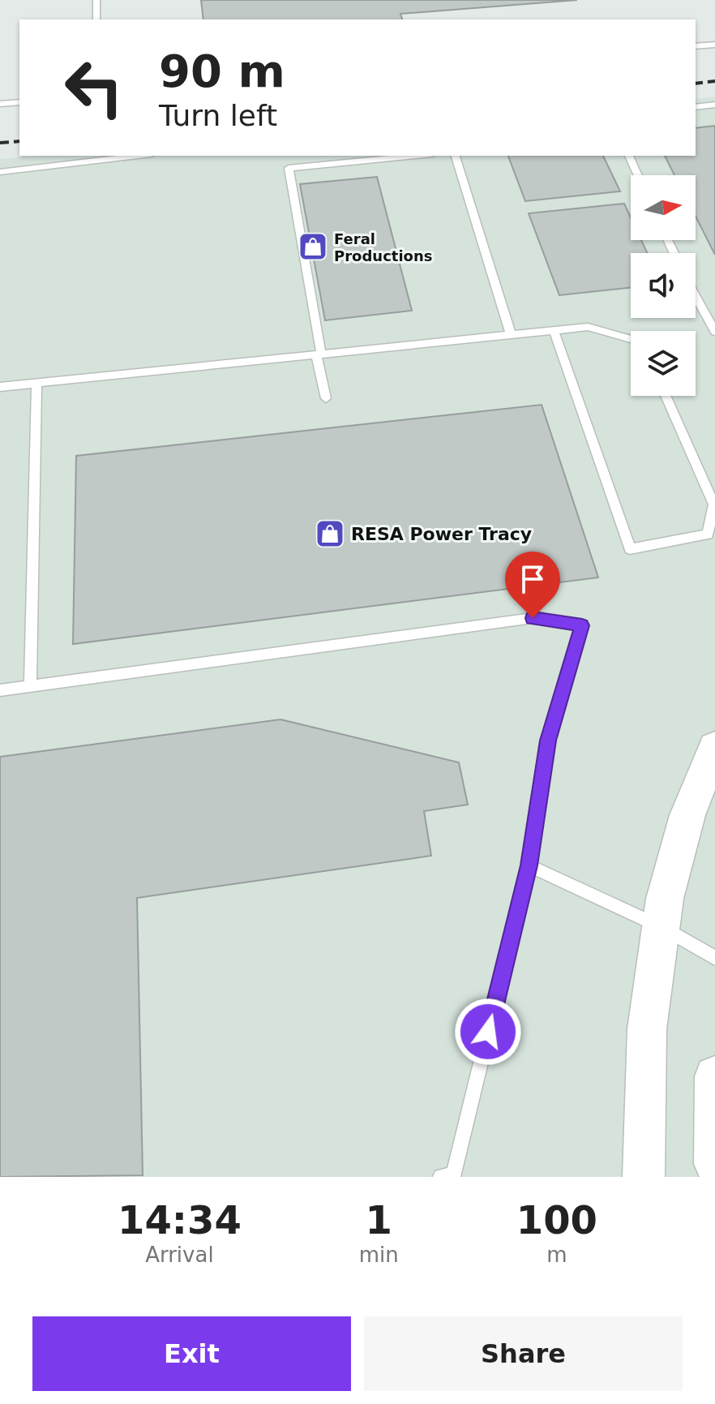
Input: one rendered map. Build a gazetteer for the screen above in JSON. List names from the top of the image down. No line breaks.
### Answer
{"places":{"shop":["Feral Productions","RESA Power Tracy"]},"north":"right","page":{"turn":["90 m","Turn left"],"eta":["14:34","Arrival","1","min","100","m"],"buttons":["Exit","Share"]}}
